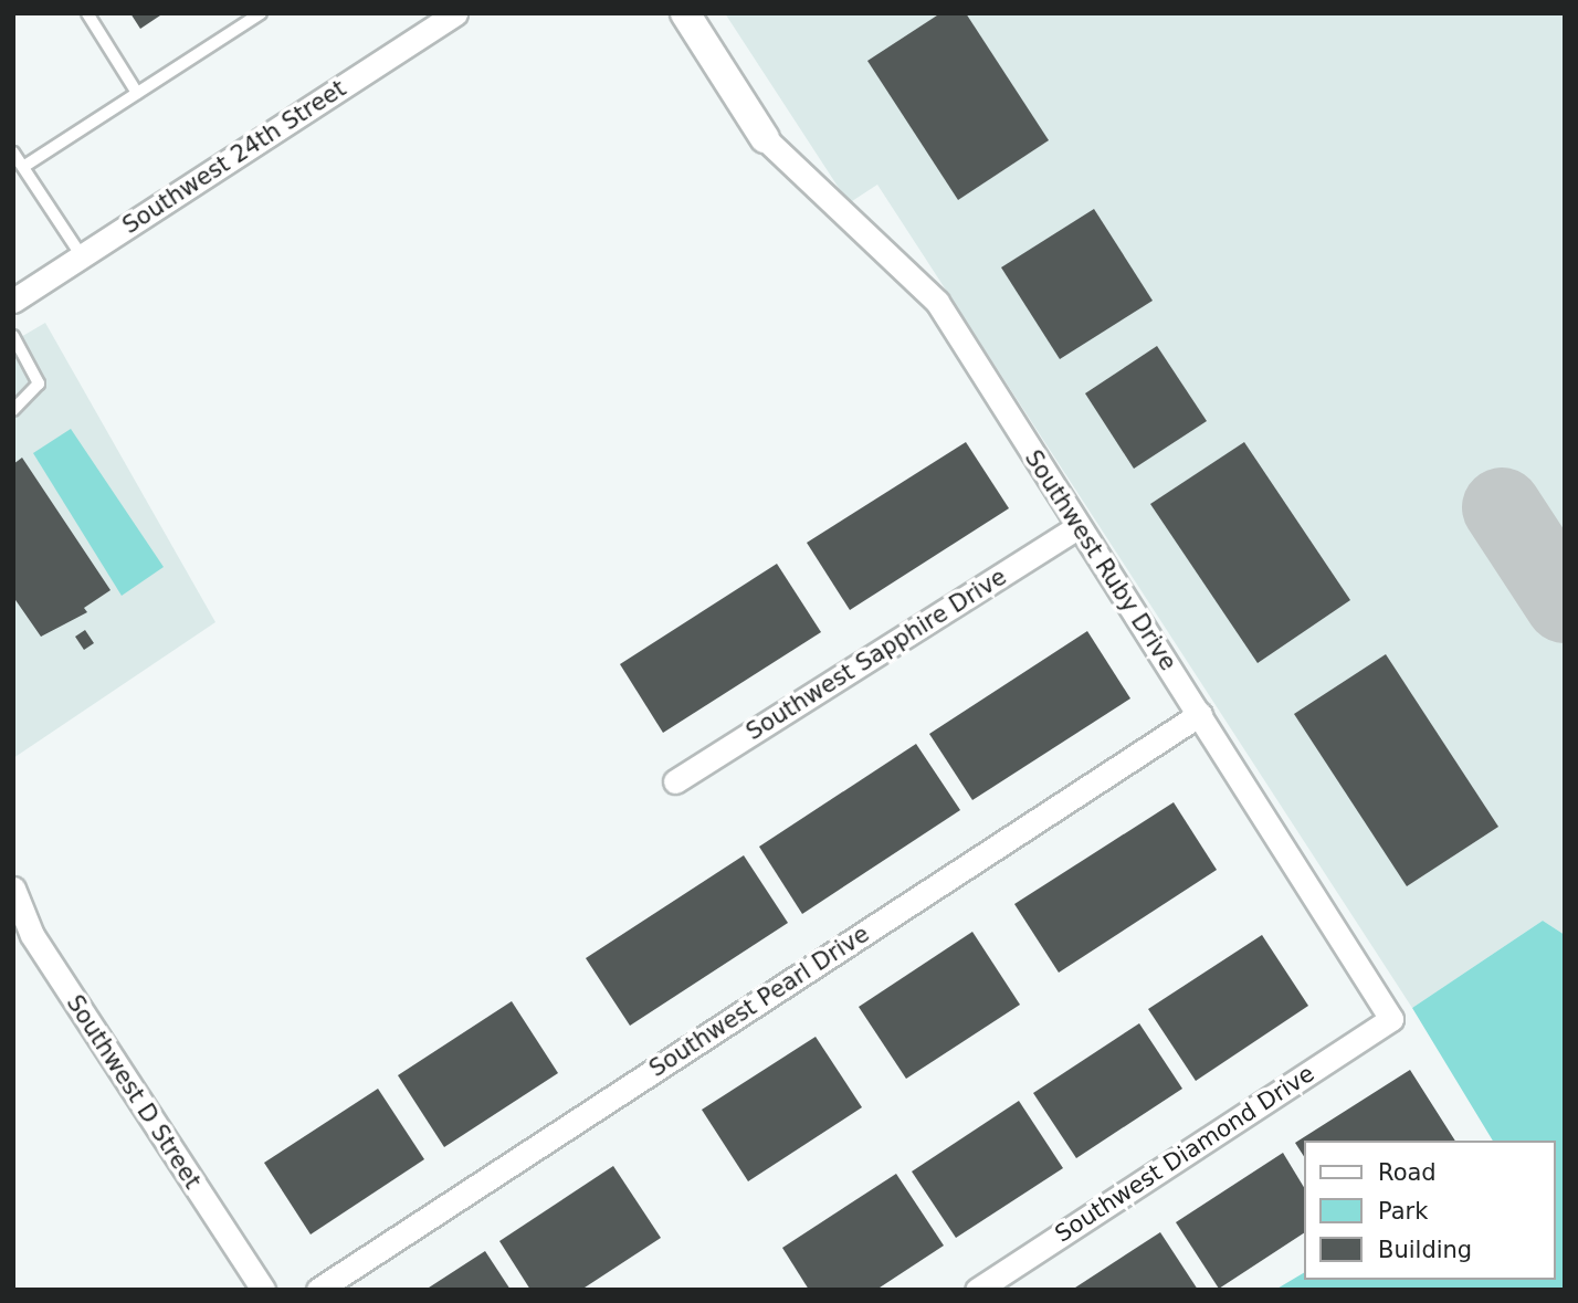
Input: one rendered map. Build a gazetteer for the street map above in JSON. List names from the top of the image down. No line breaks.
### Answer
{"streets":{"street":["Southwest 24th Street","Southwest Ruby Drive","Southwest Sapphire Drive","Southwest Pearl Drive","Southwest D Street","Southwest Diamond Drive"]},"crossings":[["Southwest Ruby Drive","Southwest Sapphire Drive"],["Southwest Ruby Drive","Southwest Pearl Drive"],["Southwest Ruby Drive","Southwest Diamond Drive"]],"legend":["Road","Park","Building"]}
